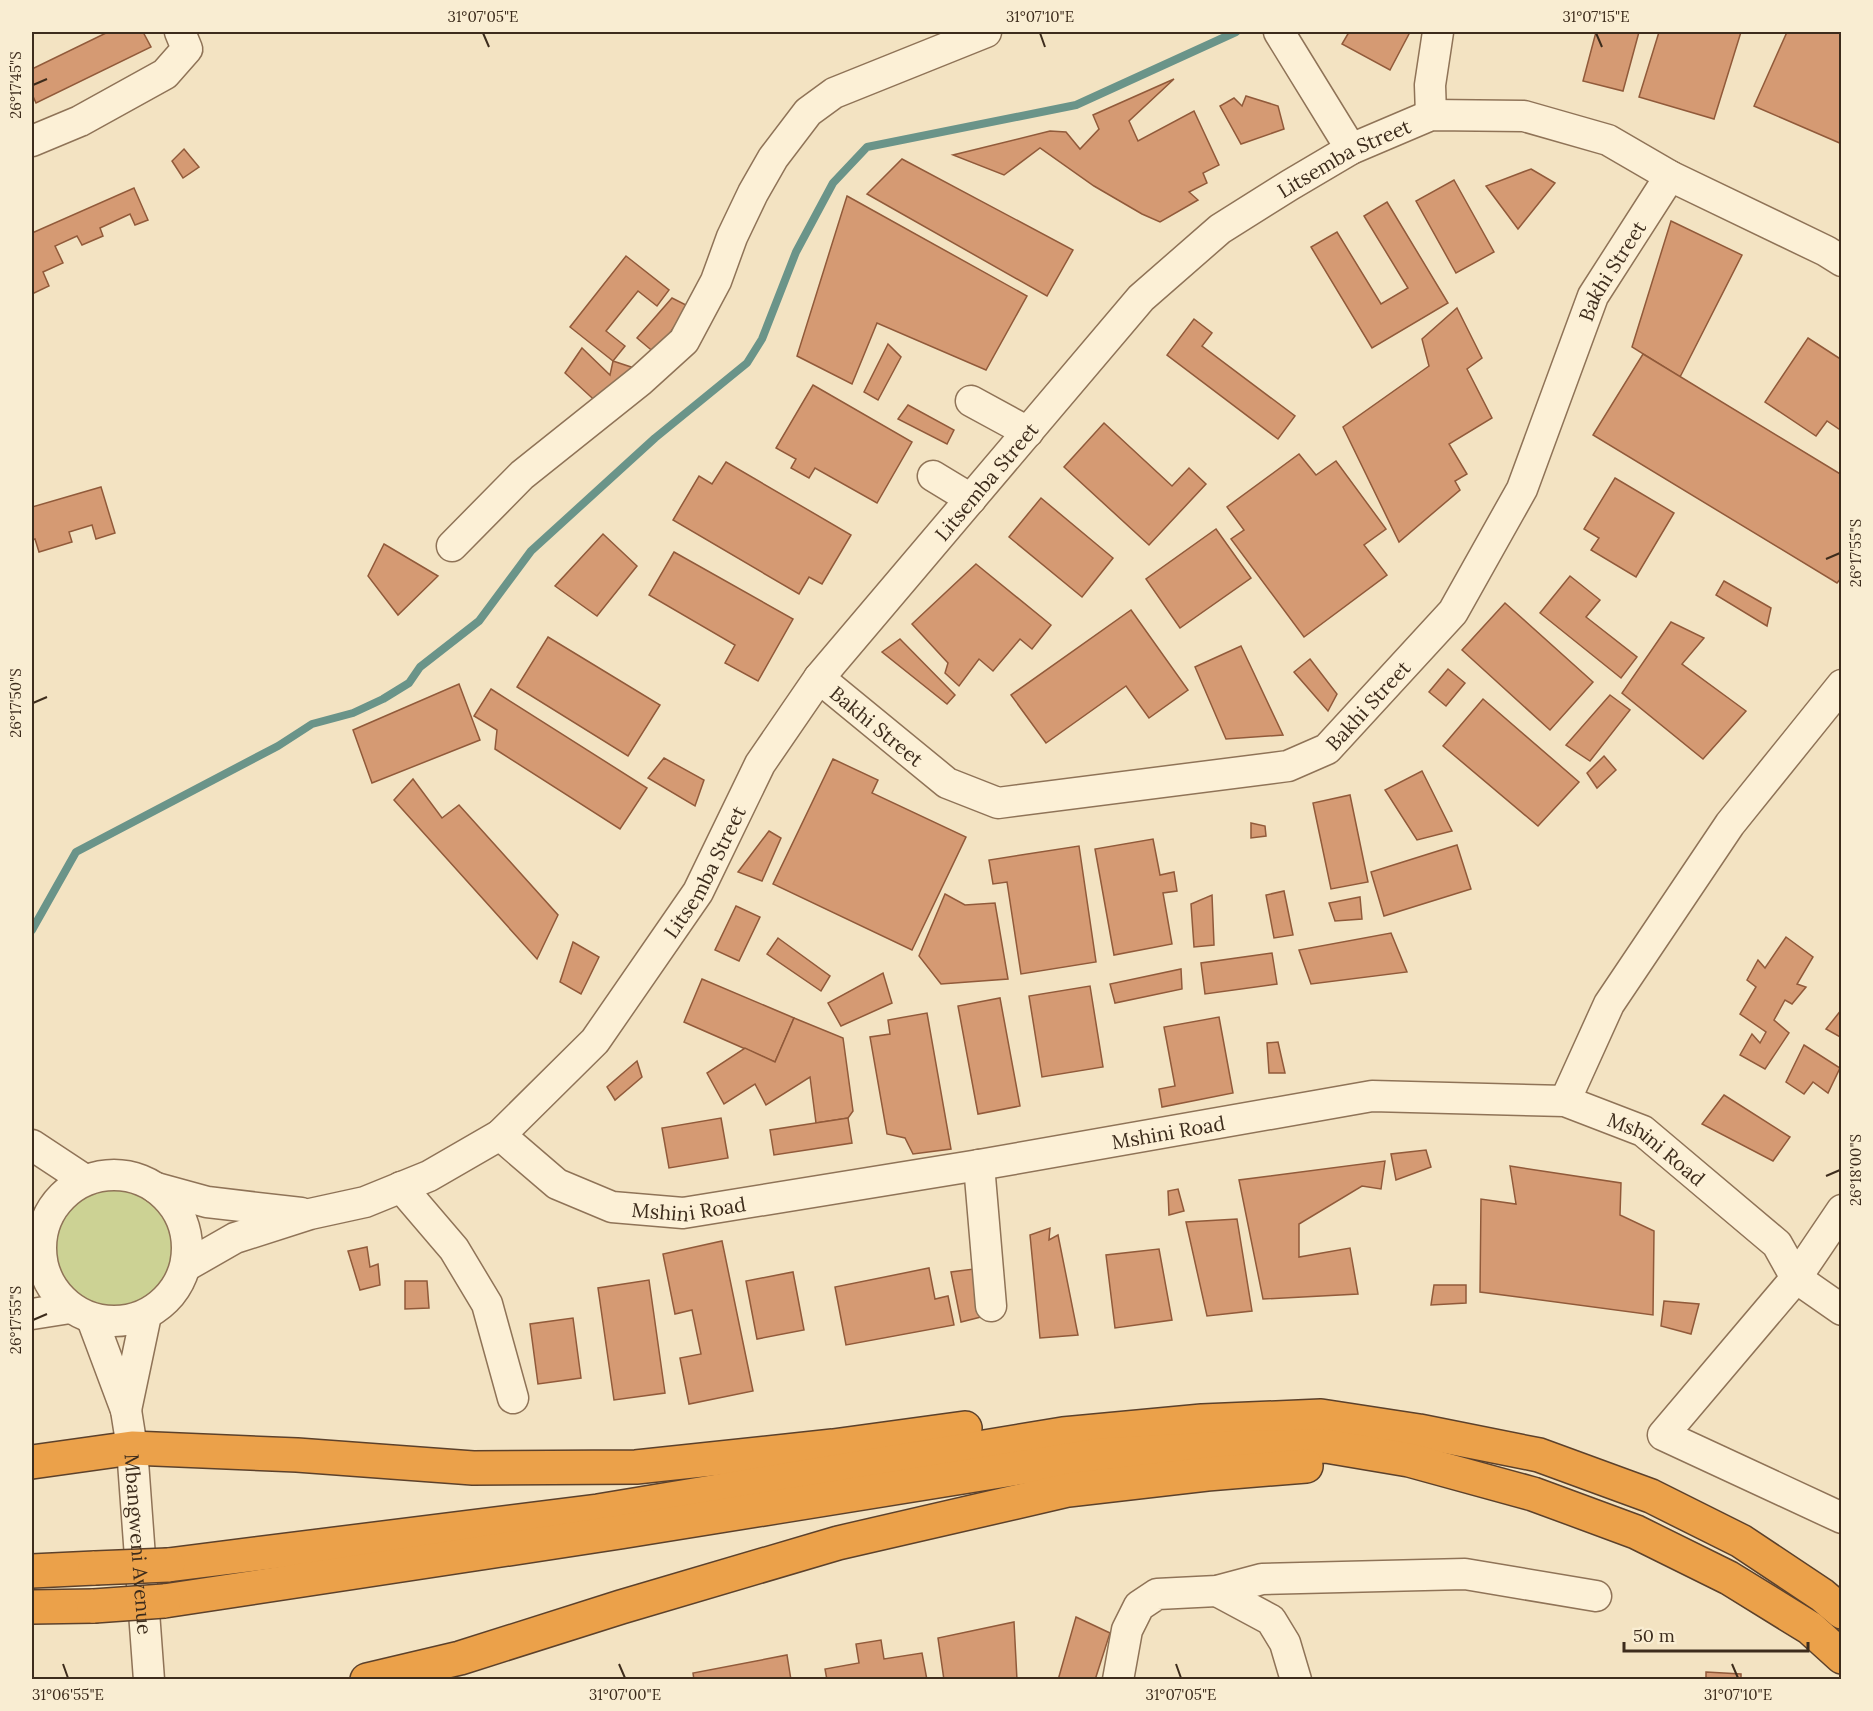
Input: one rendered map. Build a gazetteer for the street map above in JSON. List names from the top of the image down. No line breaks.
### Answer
{"streets":{"street":["Litsemba Street","Bakhi Street","Mshini Road","Mbangweni Avenue"]},"crossings":[["Litsemba Street","Bakhi Street"],["Litsemba Street","Mshini Road"],["Litsemba Street","Mbangweni Avenue"]],"scale_bar":"50 m","coordinates":["31°07'05\"E","31°07'10\"E","31°07'15\"E","26°17'45\"S","26°17'55\"S","26°17'50\"S","26°18'00\"S","31°06'55\"E","31°07'00\"E"]}
